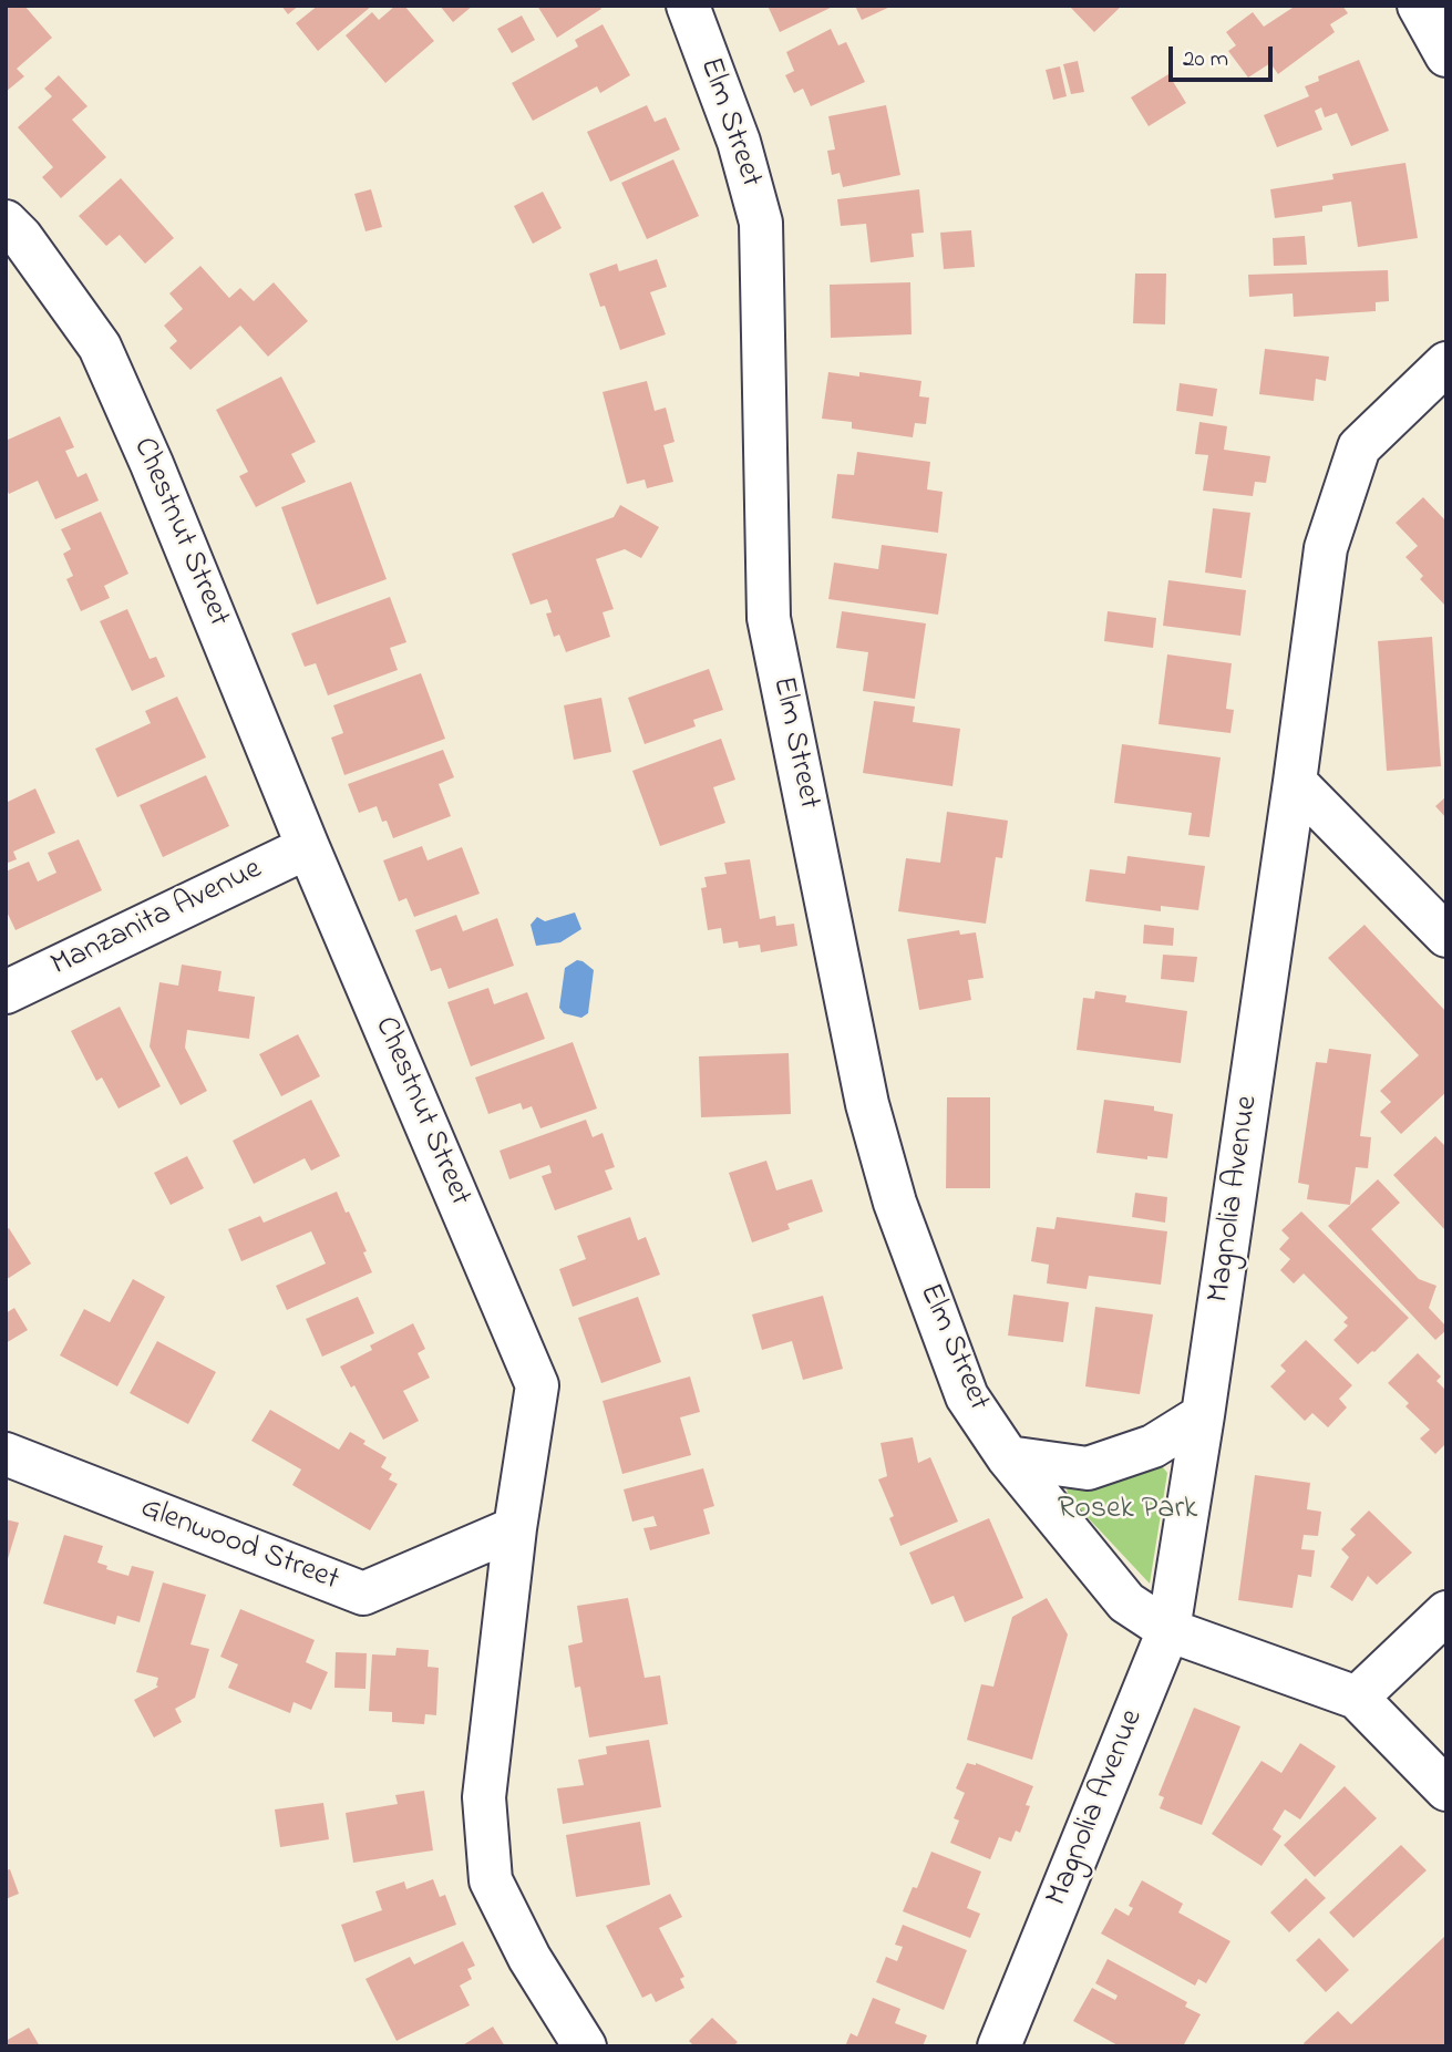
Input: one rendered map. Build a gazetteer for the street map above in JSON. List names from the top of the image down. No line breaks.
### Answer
{"streets":{"street":["Elm Street","Chestnut Street","Manzanita Avenue","Magnolia Avenue","Glenwood Street"]},"crossings":[["Elm Street","Magnolia Avenue"],["Chestnut Street","Manzanita Avenue"],["Chestnut Street","Glenwood Street"]],"parks":["Rosek Park"],"scale_bar":"20 m"}
